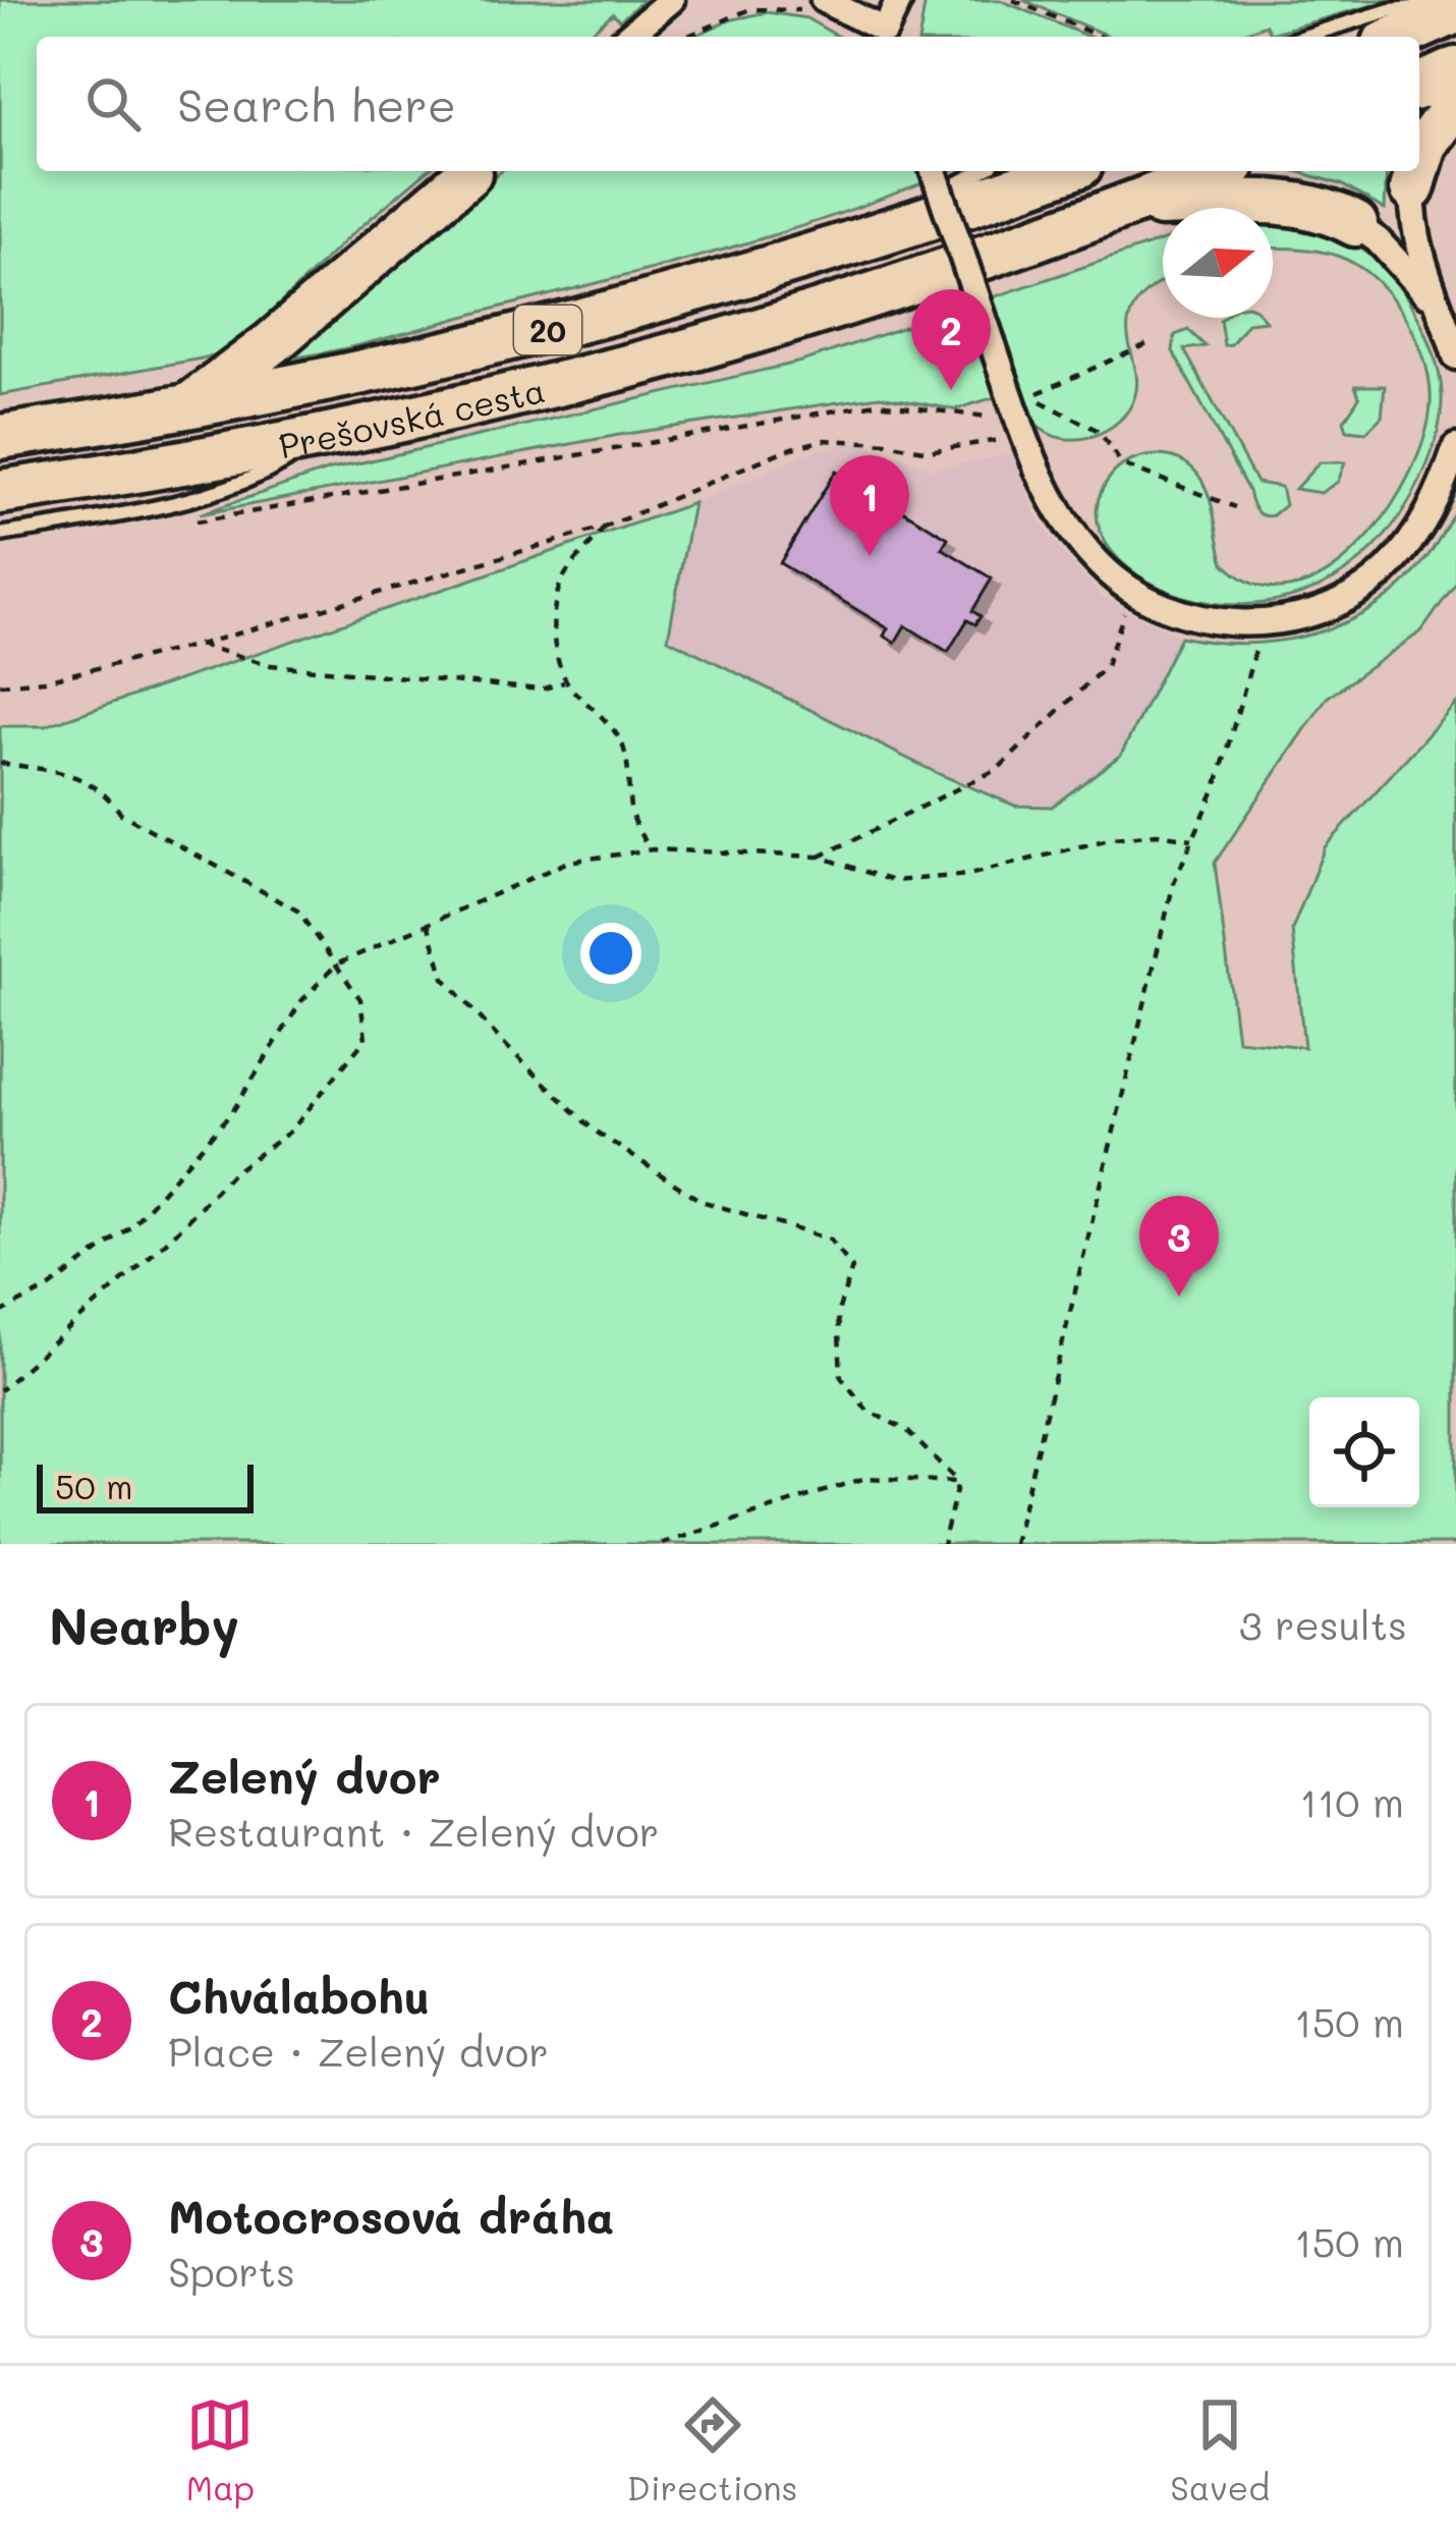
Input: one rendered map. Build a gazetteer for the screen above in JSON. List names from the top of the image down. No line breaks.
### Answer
{"streets":{"highway":["20","Prešovská cesta"]},"scale_bar":"50 m","north":"right","page":{"search":"Search here","pins":["2","1","3"],"scale":"50 m","heading":["Nearby","3 results"],"list":[{"mark":"1","name":"Zelený dvor","note":"Restaurant · Zelený dvor","value":"110 m"},{"mark":"2","name":"Chválabohu","note":"Place · Zelený dvor","value":"150 m"},{"mark":"3","name":"Motocrosová dráha","note":"Sports","value":"150 m"}],"nav":["Map","Directions","Saved"]}}
